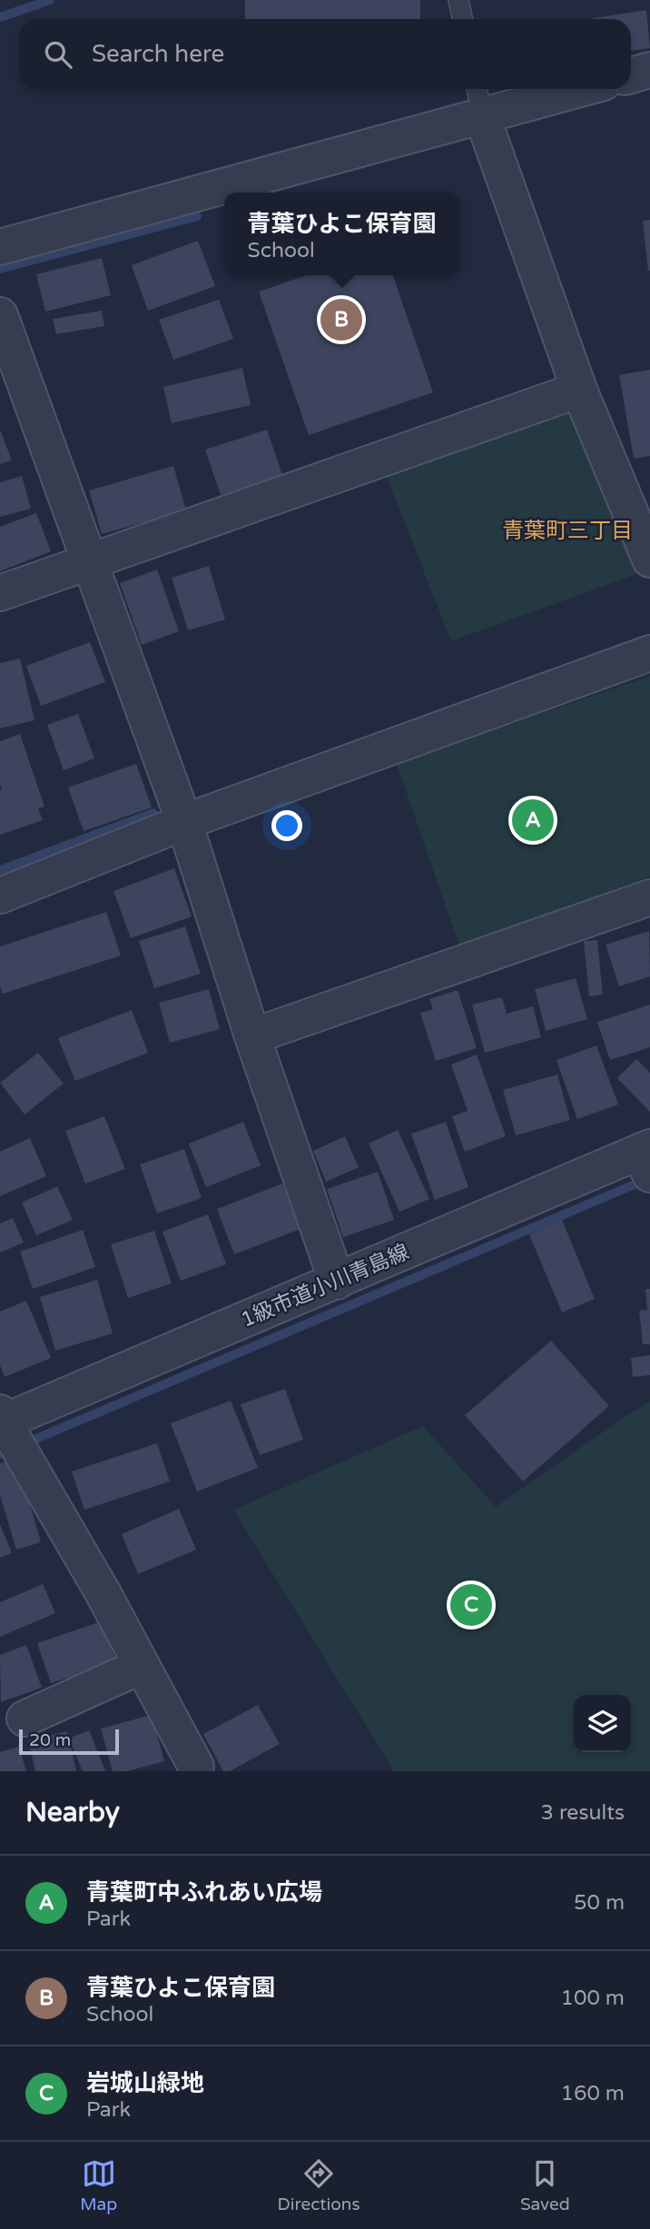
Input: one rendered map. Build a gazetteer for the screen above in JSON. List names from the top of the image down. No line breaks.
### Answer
{"streets":{"street":["1級市道小川青島線"]},"districts":["青葉町三丁目"],"scale_bar":"20 m","page":{"search":"Search here","popup":["青葉ひよこ保育園","School"],"pins":["B","A","C"],"scale":"20 m","heading":["Nearby","3 results"],"list":[{"mark":"A","name":"青葉町中ふれあい広場","note":"Park","value":"50 m"},{"mark":"B","name":"青葉ひよこ保育園","note":"School","value":"100 m"},{"mark":"C","name":"岩城山緑地","note":"Park","value":"160 m"}],"nav":["Map","Directions","Saved"]}}
